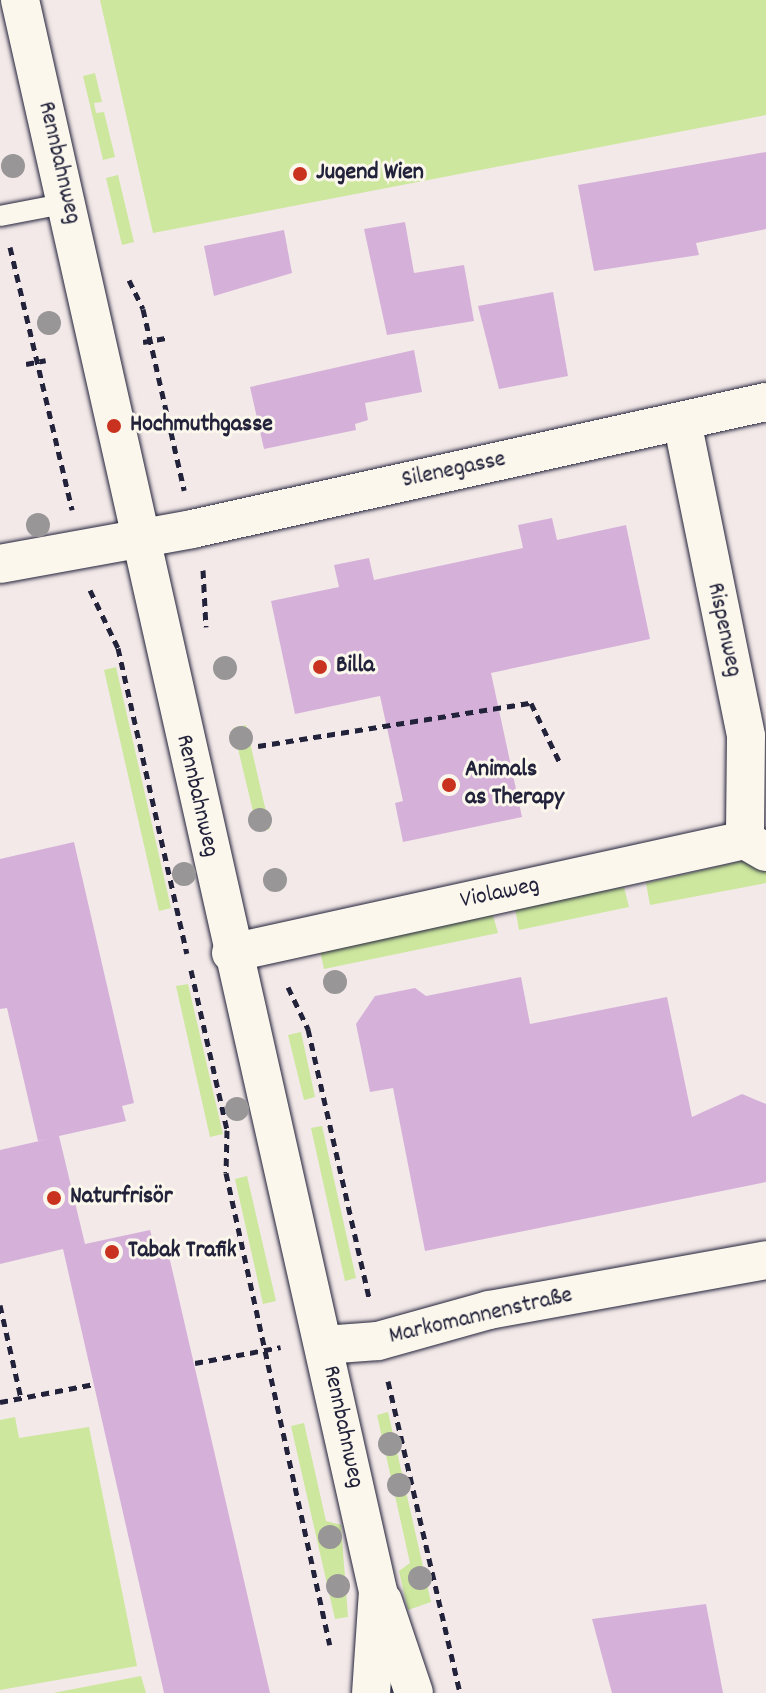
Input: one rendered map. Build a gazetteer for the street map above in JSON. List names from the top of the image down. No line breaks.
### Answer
{"streets":{"street":["Rennbahnweg","Silenegasse","Rispenweg","Violaweg","Markomannenstraße"]},"crossings":[["Rennbahnweg","Silenegasse"],["Rennbahnweg","Violaweg"],["Rennbahnweg","Markomannenstraße"],["Silenegasse","Rispenweg"],["Rispenweg","Violaweg"]],"places":["Jugend Wien","Hochmuthgasse","Billa","Animals as Therapy","Naturfrisör","Tabak Trafik"]}
